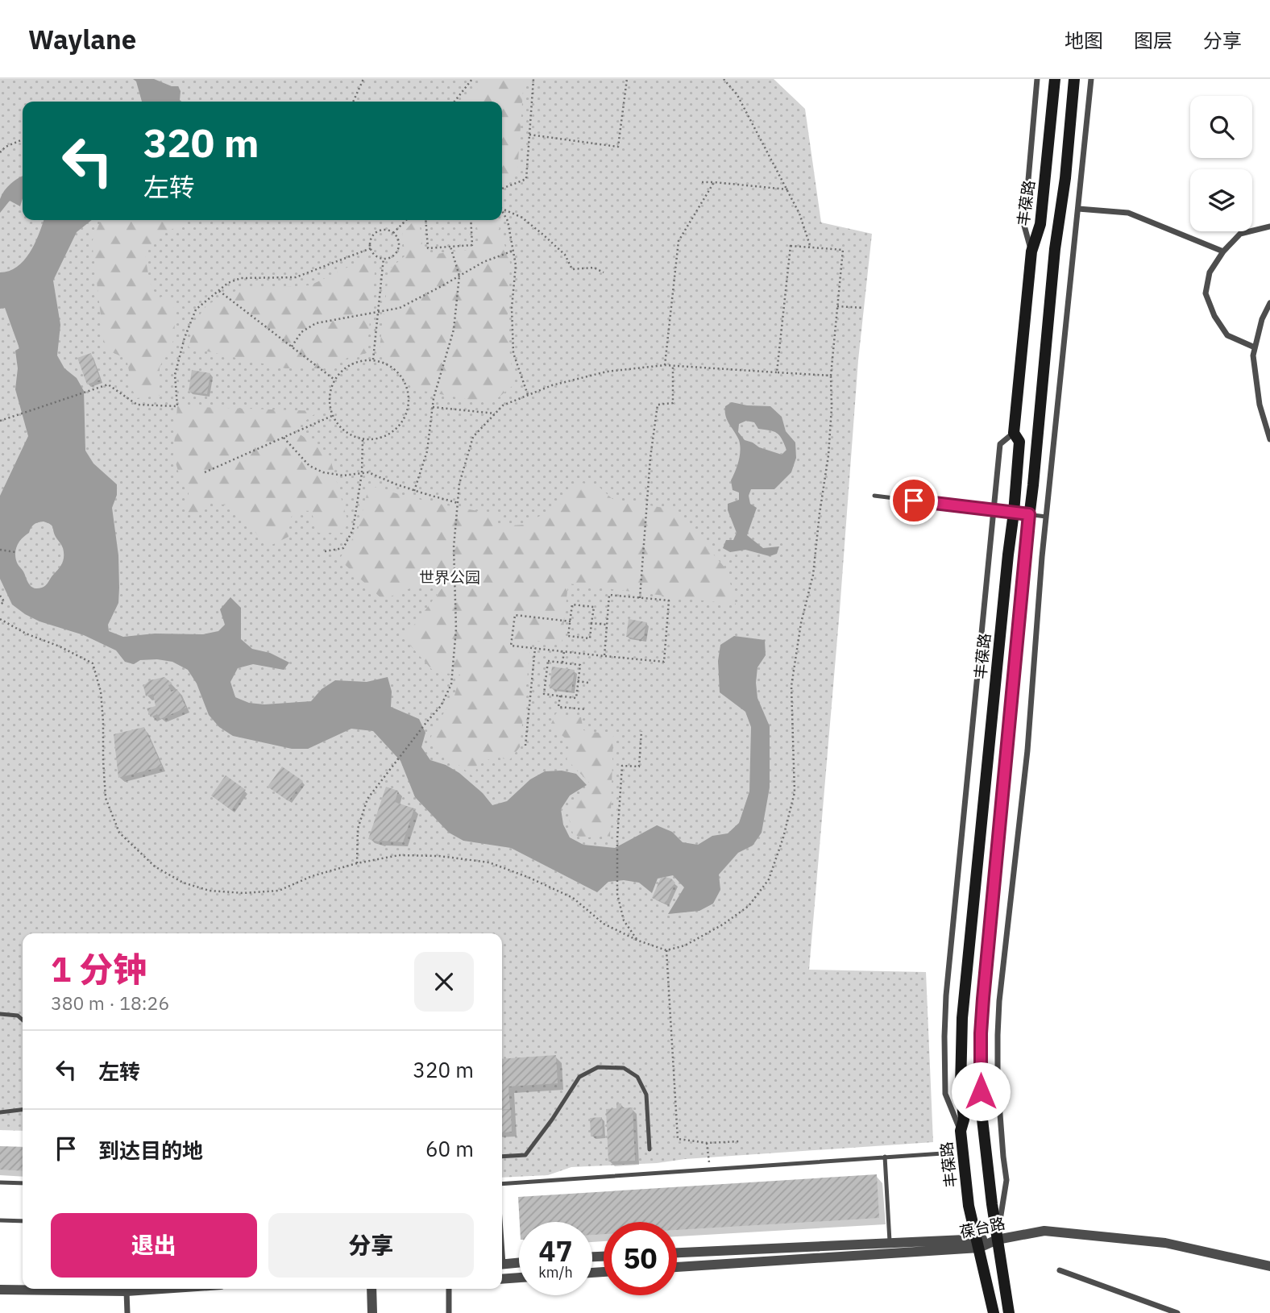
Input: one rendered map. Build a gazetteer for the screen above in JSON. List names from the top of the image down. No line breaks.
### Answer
{"streets":{"main road":["丰葆路"],"street":["葆台路"]},"crossings":[["丰葆路","葆台路"]],"parks":["世界公园"],"page":{"header":"Waylane","nav":["地图","图层","分享"],"turn":["320 m","左转"],"heading":["1 分钟","380 m · 18:26"],"list":[{"name":"左转","value":"320 m"},{"name":"到达目的地","value":"60 m"}],"buttons":["退出","分享"],"speed":"47 km/h","limit":"50"}}
